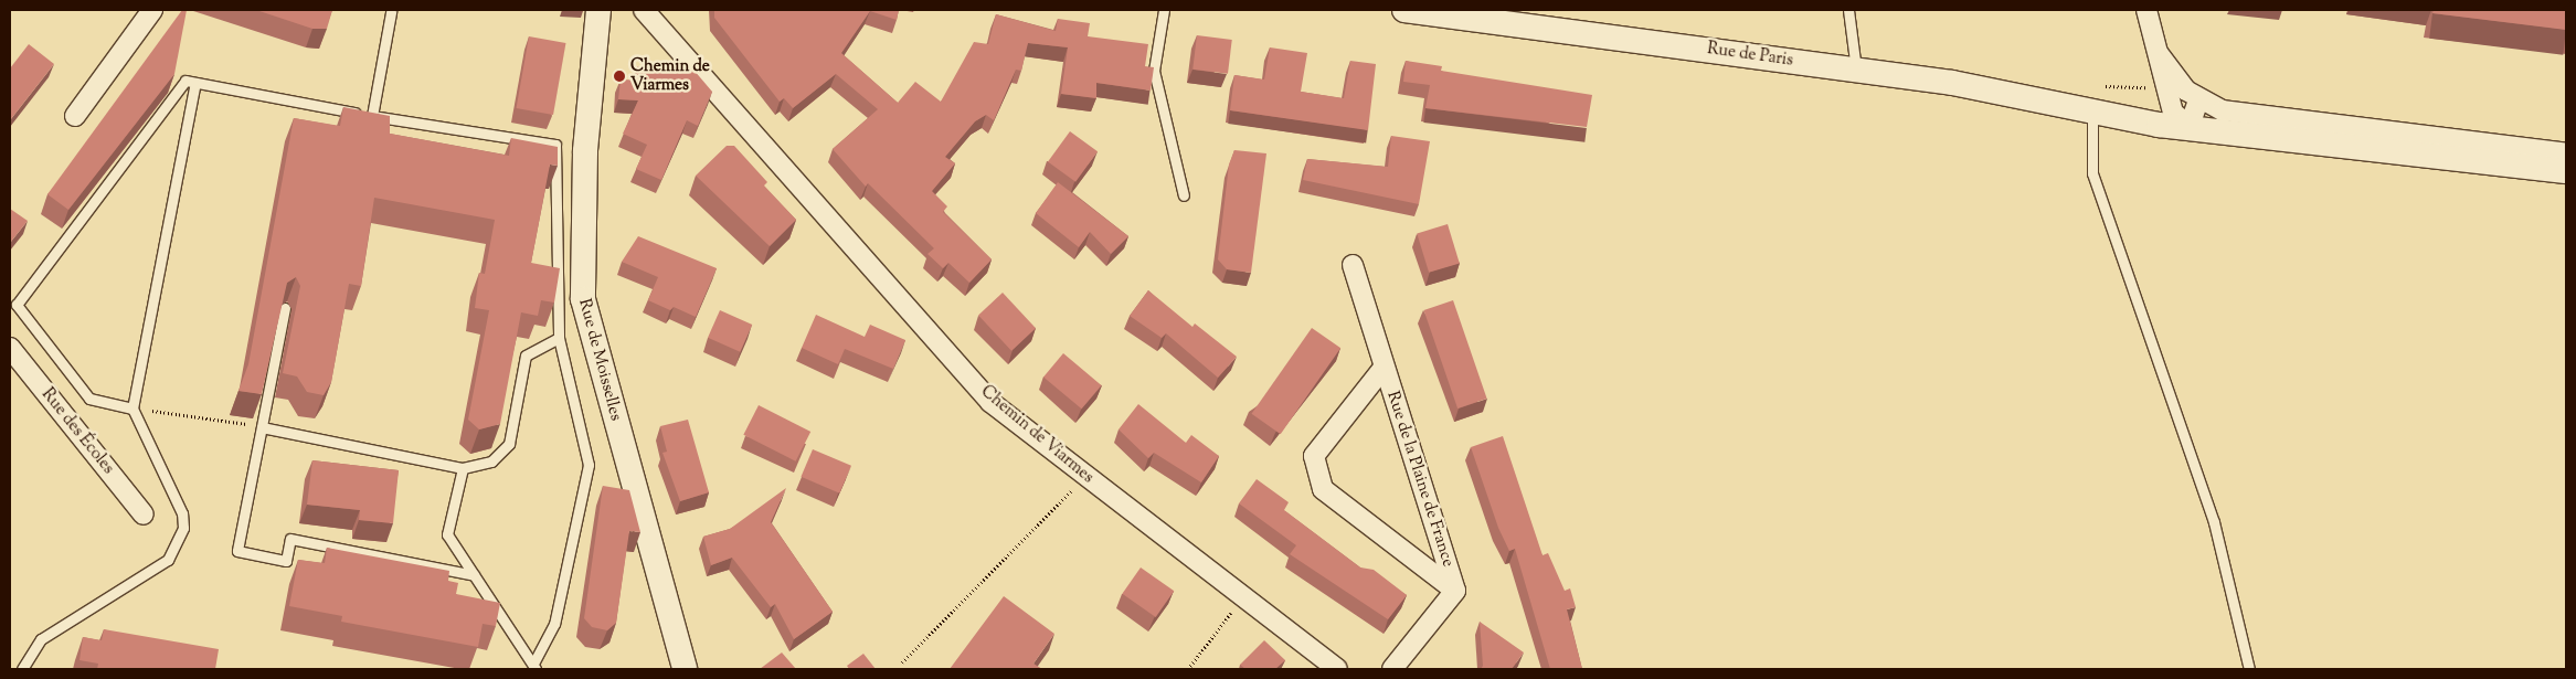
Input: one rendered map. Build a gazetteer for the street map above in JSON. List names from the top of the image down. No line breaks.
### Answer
{"streets":{"street":["Rue de Paris","Rue de Moisselles","Rue des Écoles","Chemin de Viarmes","Rue de la Plaine de France"]},"places":["Chemin de Viarmes"]}
